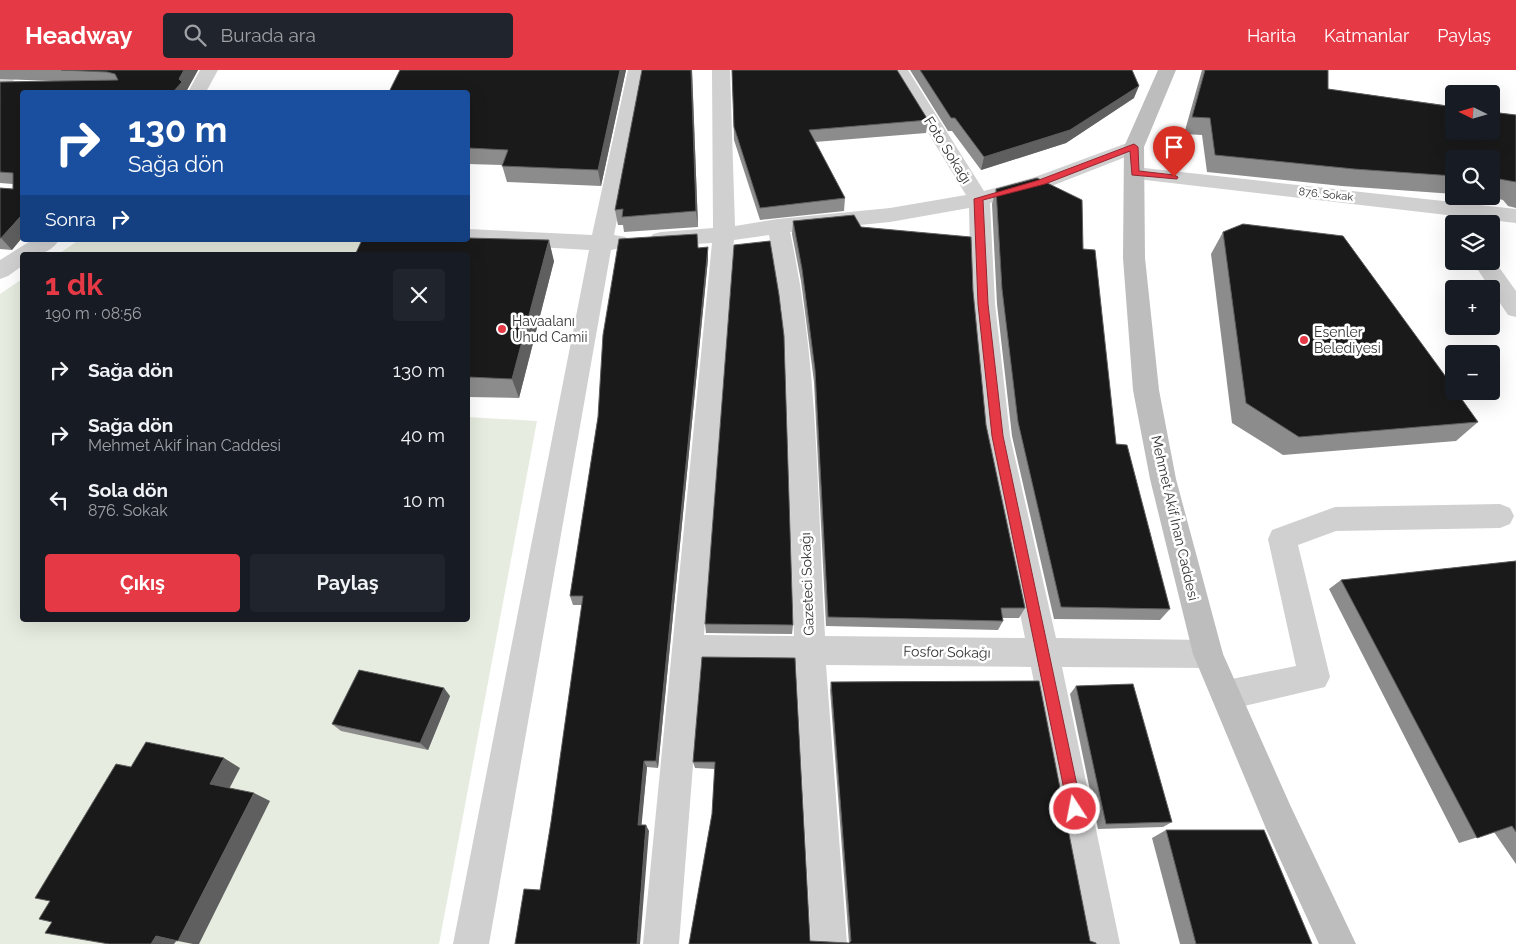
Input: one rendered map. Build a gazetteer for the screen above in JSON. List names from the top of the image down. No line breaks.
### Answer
{"streets":{"main road":["Mehmet Akif İnan Caddesi"],"street":["Foto Sokağı","876. Sokak","Gazeteci Sokağı","Fosfor Sokağı"]},"crossings":[["Foto Sokağı","Fosfor Sokağı"],["876. Sokak","Mehmet Akif İnan Caddesi"],["Mehmet Akif İnan Caddesi","Fosfor Sokağı"],["Gazeteci Sokağı","Fosfor Sokağı"]],"places":["Havaalanı Uhud Camii","Esenler Belediyesi"],"north":"left","page":{"header":"Headway","search":"Burada ara","nav":["Harita","Katmanlar","Paylaş"],"map_buttons":["+","−"],"turn":["130 m","Sağa dön"],"then":"Sonra","heading":["1 dk","190 m · 08:56"],"list":[{"name":"Sağa dön","value":"130 m"},{"name":"Sağa dön","note":"Mehmet Akif İnan Caddesi","value":"40 m"},{"name":"Sola dön","note":"876. Sokak","value":"10 m"}],"buttons":["Çıkış","Paylaş"]}}
